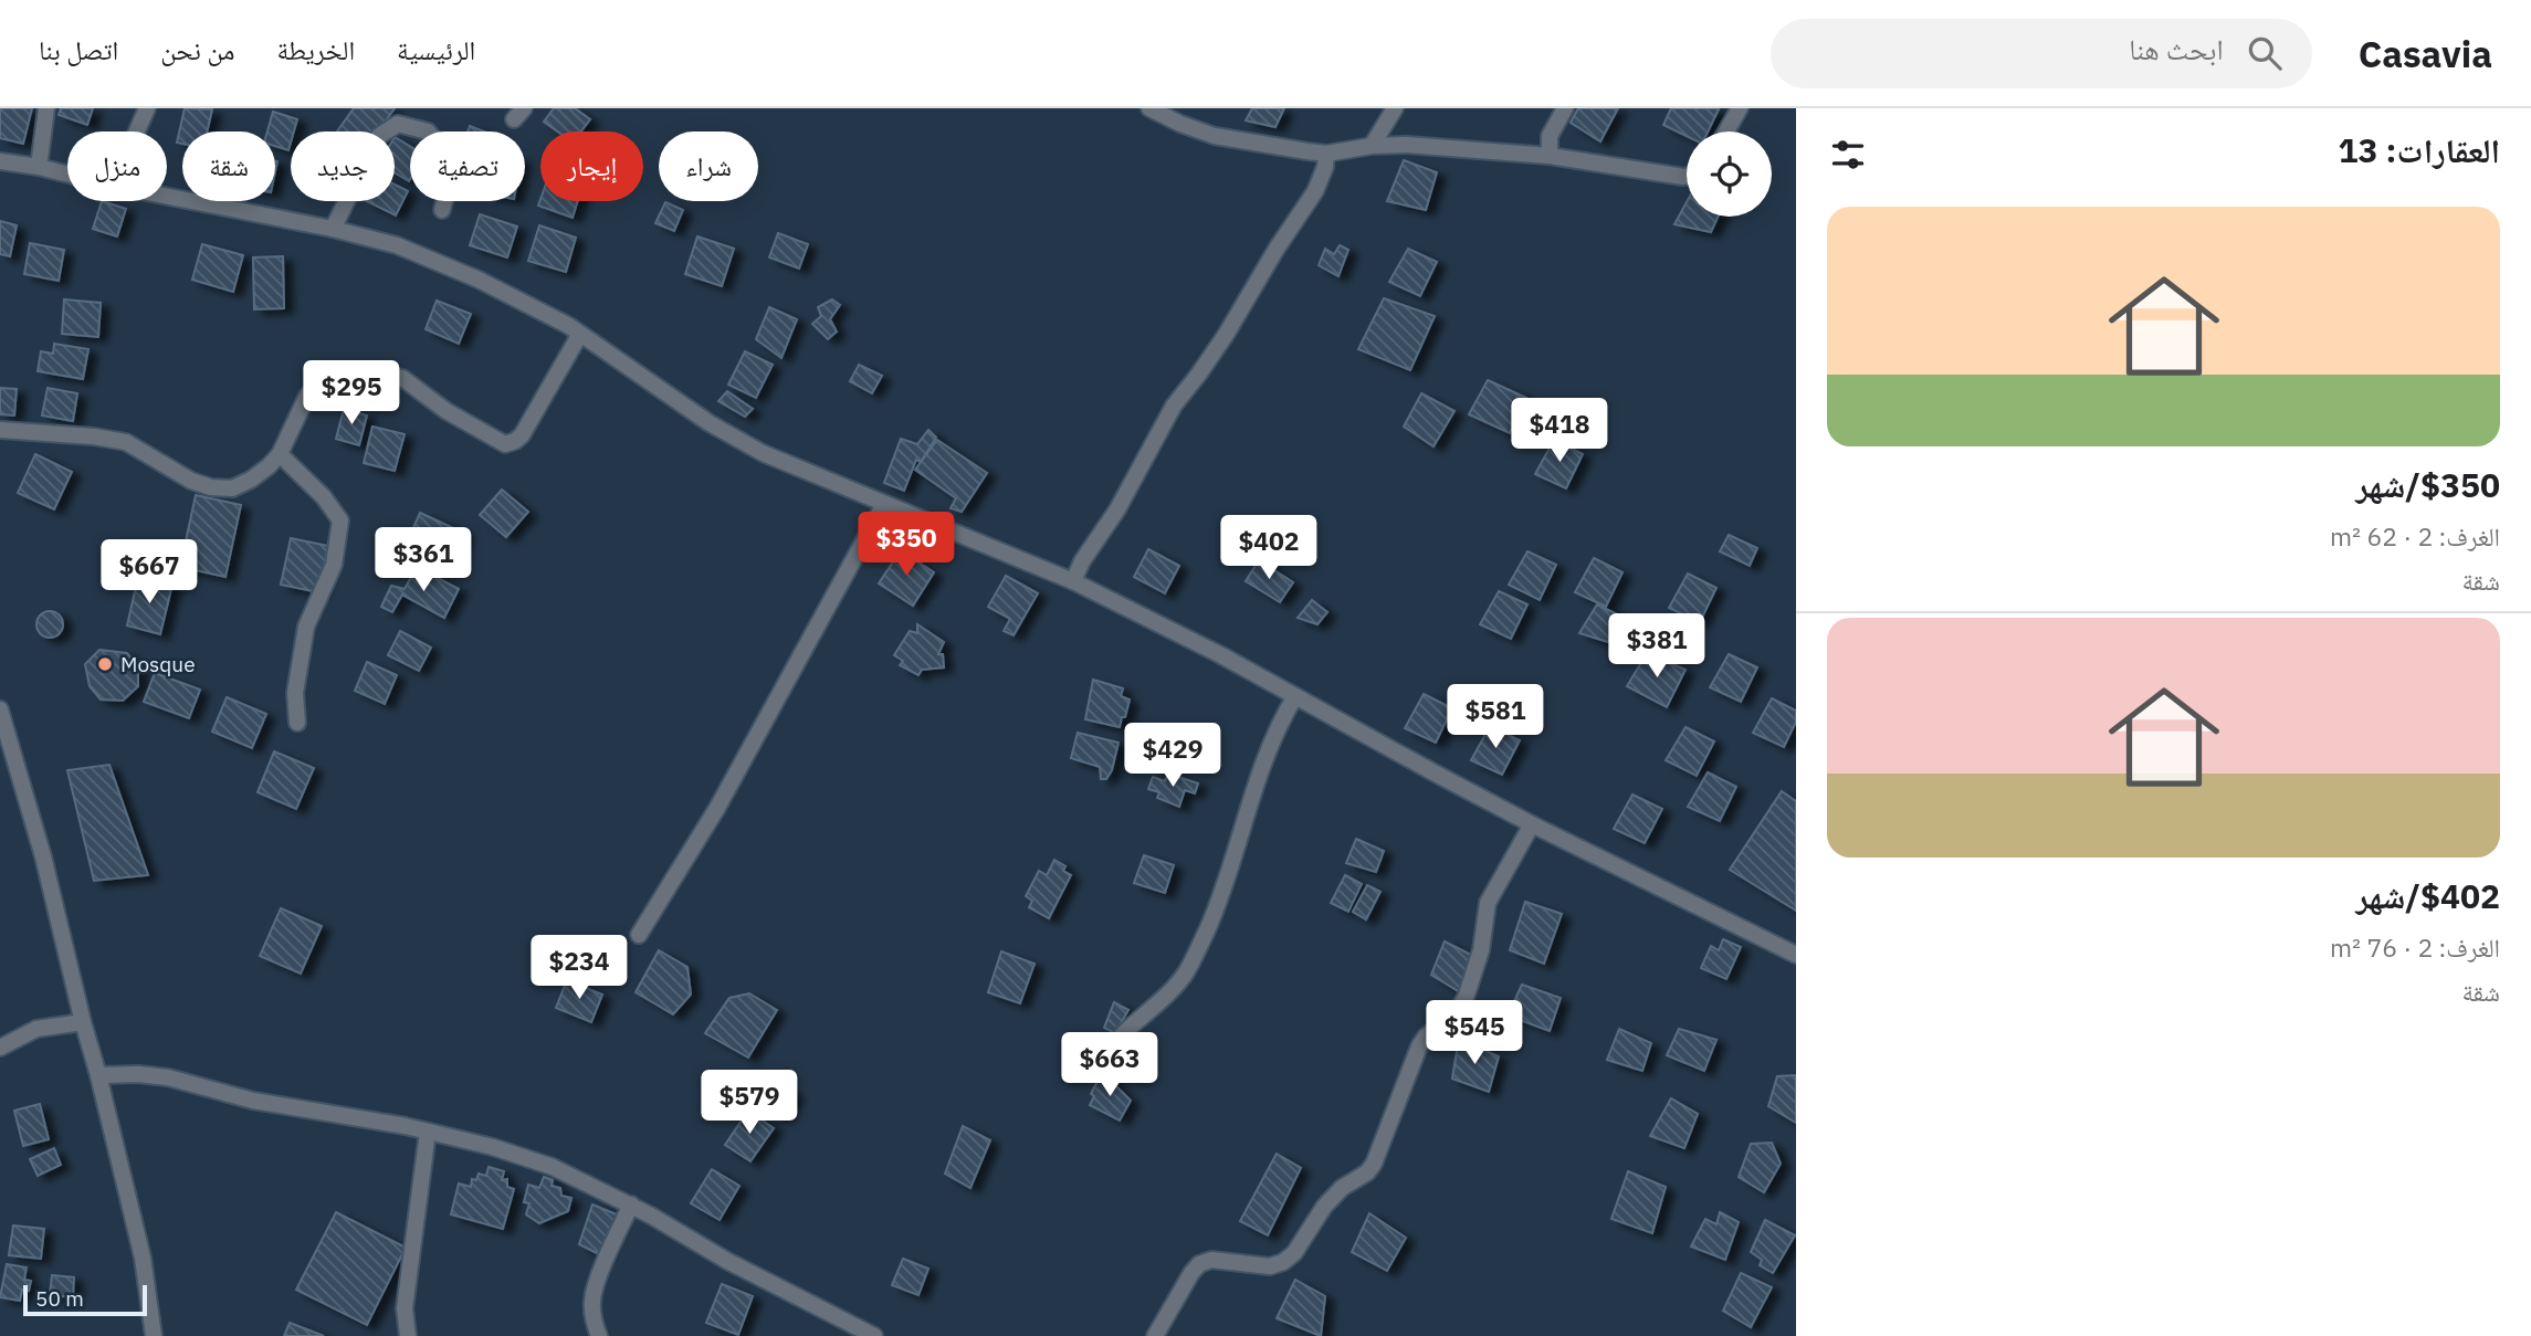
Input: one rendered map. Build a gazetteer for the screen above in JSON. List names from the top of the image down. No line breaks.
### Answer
{"places":["Mosque"],"scale_bar":"50 m","page":{"header":"Casavia","search":"ابحث هنا","nav":["الرئيسية","الخريطة","من نحن","اتصل بنا"],"heading":"العقارات: 13","chip":["شراء","إيجار","تصفية","جديد","شقة","منزل"],"list":[{"name":"$350/شهر","note":"الغرف: 2 · 62 m² · شقة"},{"name":"$402/شهر","note":"الغرف: 2 · 76 m² · شقة"}],"price":["$295","$418","$350","$402","$361","$667","$381","$581","$429","$234","$545","$663","$579"],"scale":"50 m"}}
